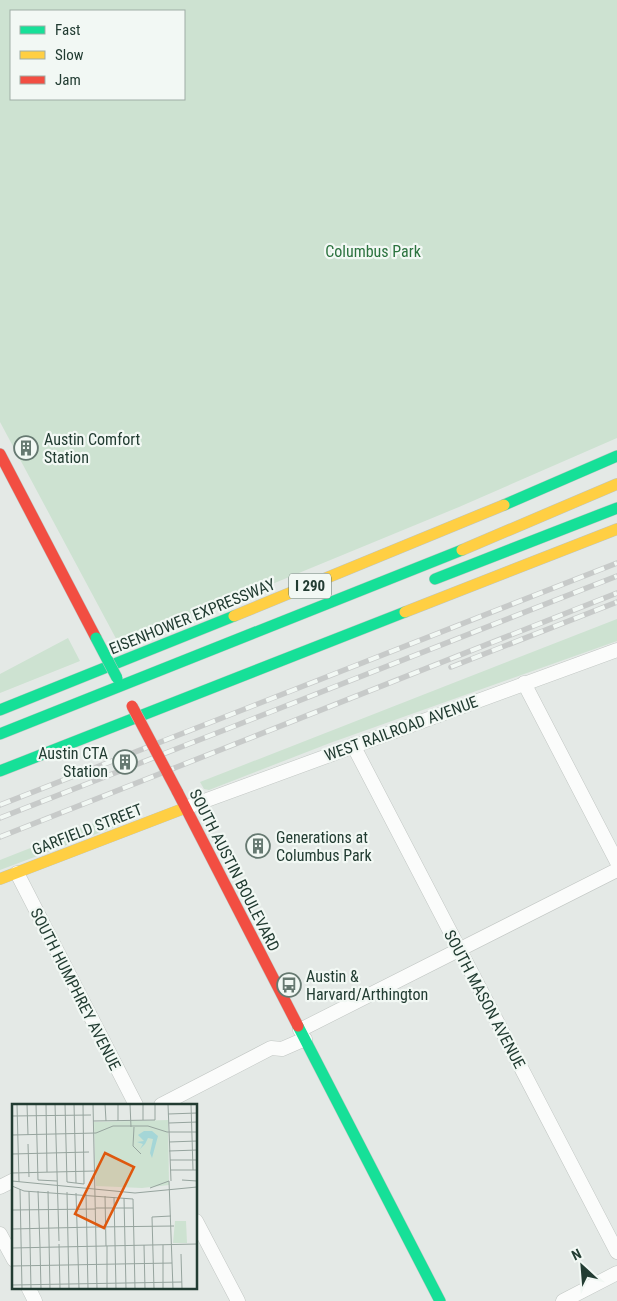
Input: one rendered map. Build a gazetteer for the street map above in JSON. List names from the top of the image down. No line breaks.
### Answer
{"streets":{"main road":["I 290","EISENHOWER EXPRESSWAY","GARFIELD STREET","SOUTH AUSTIN BOULEVARD"],"street":["WEST RAILROAD AVENUE","SOUTH HUMPHREY AVENUE","SOUTH MASON AVENUE"]},"crossings":[["WEST RAILROAD AVENUE","GARFIELD STREET"],["WEST RAILROAD AVENUE","SOUTH AUSTIN BOULEVARD"],["WEST RAILROAD AVENUE","SOUTH MASON AVENUE"],["GARFIELD STREET","SOUTH AUSTIN BOULEVARD"],["GARFIELD STREET","SOUTH HUMPHREY AVENUE"]],"parks":["Columbus Park"],"places":{"building":["Austin Comfort Station","Austin CTA Station","Generations at Columbus Park"],"bus stop":["Austin & Harvard/Arthington"]},"legend":["Fast","Slow","Jam"],"north":"top left"}
